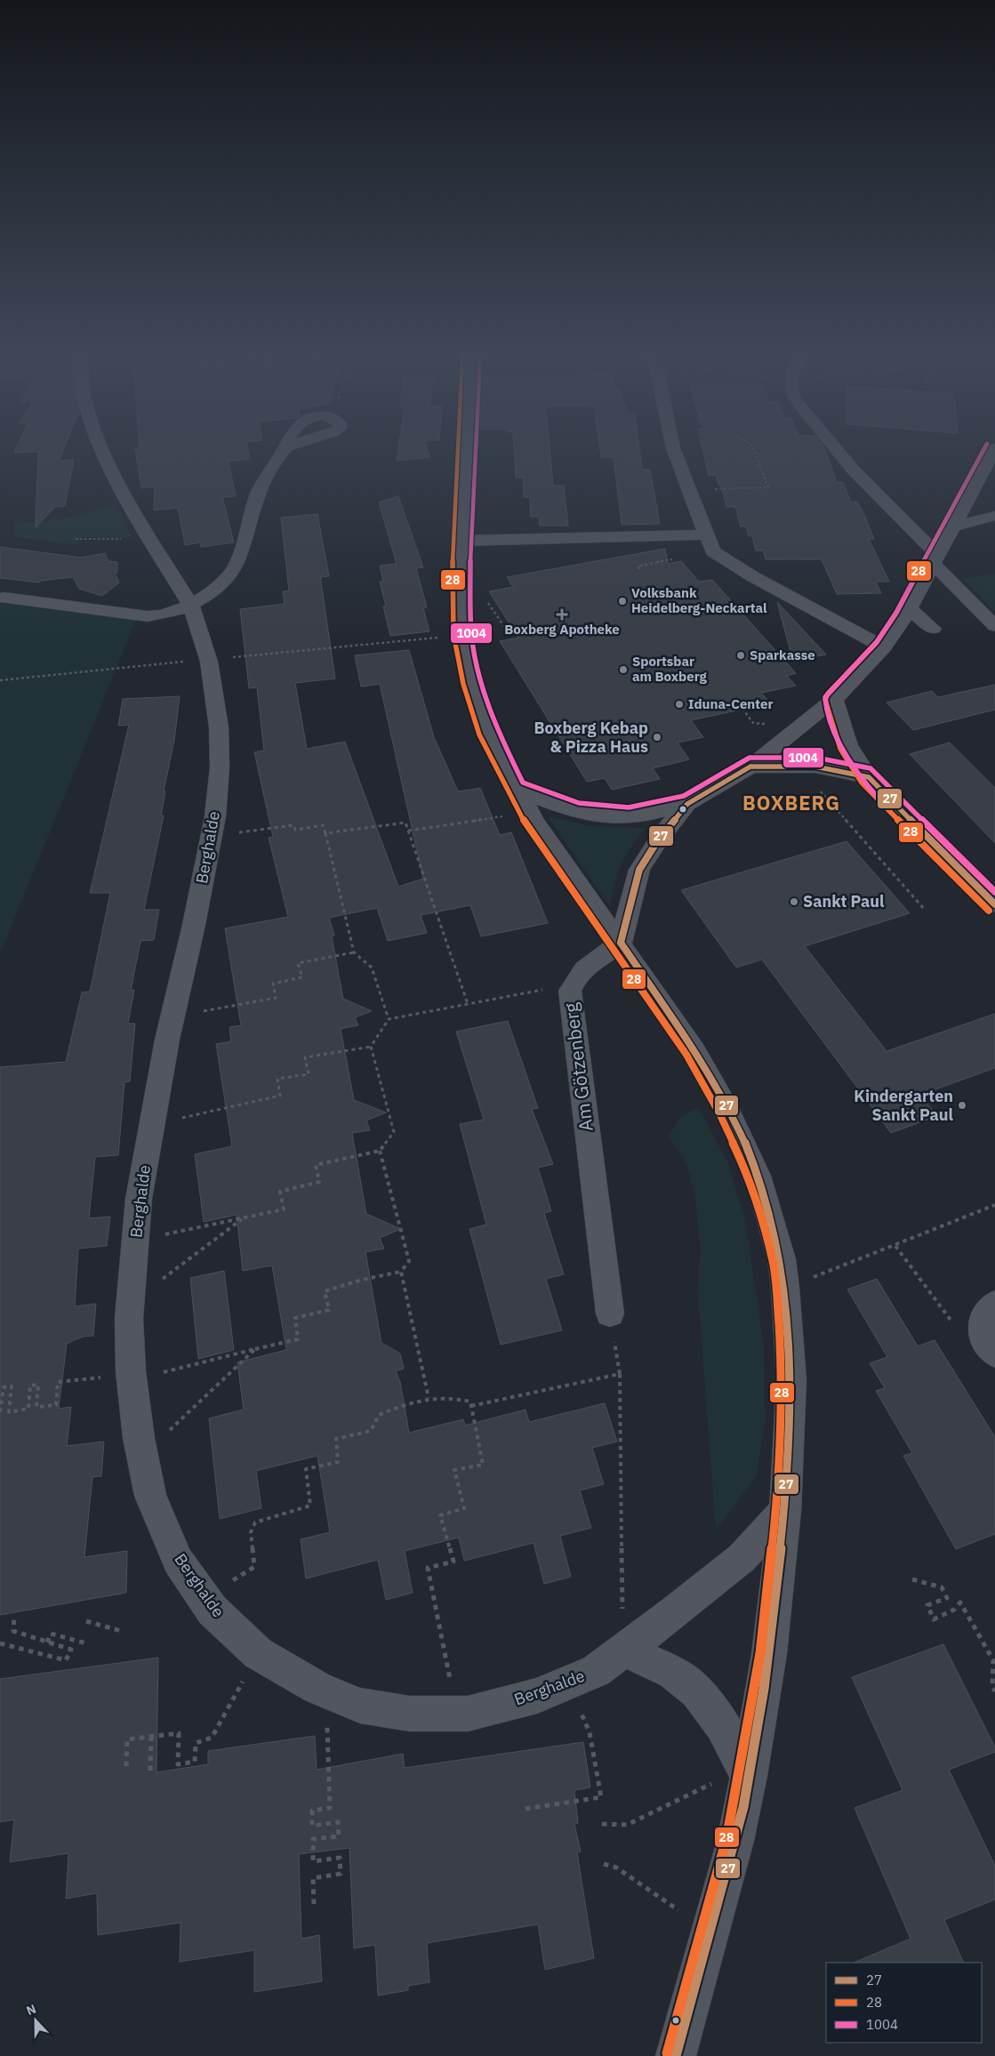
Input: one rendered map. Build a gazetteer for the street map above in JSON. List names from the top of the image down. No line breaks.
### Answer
{"streets":{"street":["Berghalde","Am Götzenberg"]},"districts":["BOXBERG"],"places":{"other":["Volksbank Heidelberg-Neckartal","Sparkasse","Sportsbar am Boxberg","Iduna-Center","Boxberg Kebap & Pizza Haus","Sankt Paul","Kindergarten Sankt Paul"],"health":["Boxberg Apotheke"]},"lines":["transit line 28","transit line 1004","transit line 27"],"legend":["27","28","1004"],"north":"top"}
